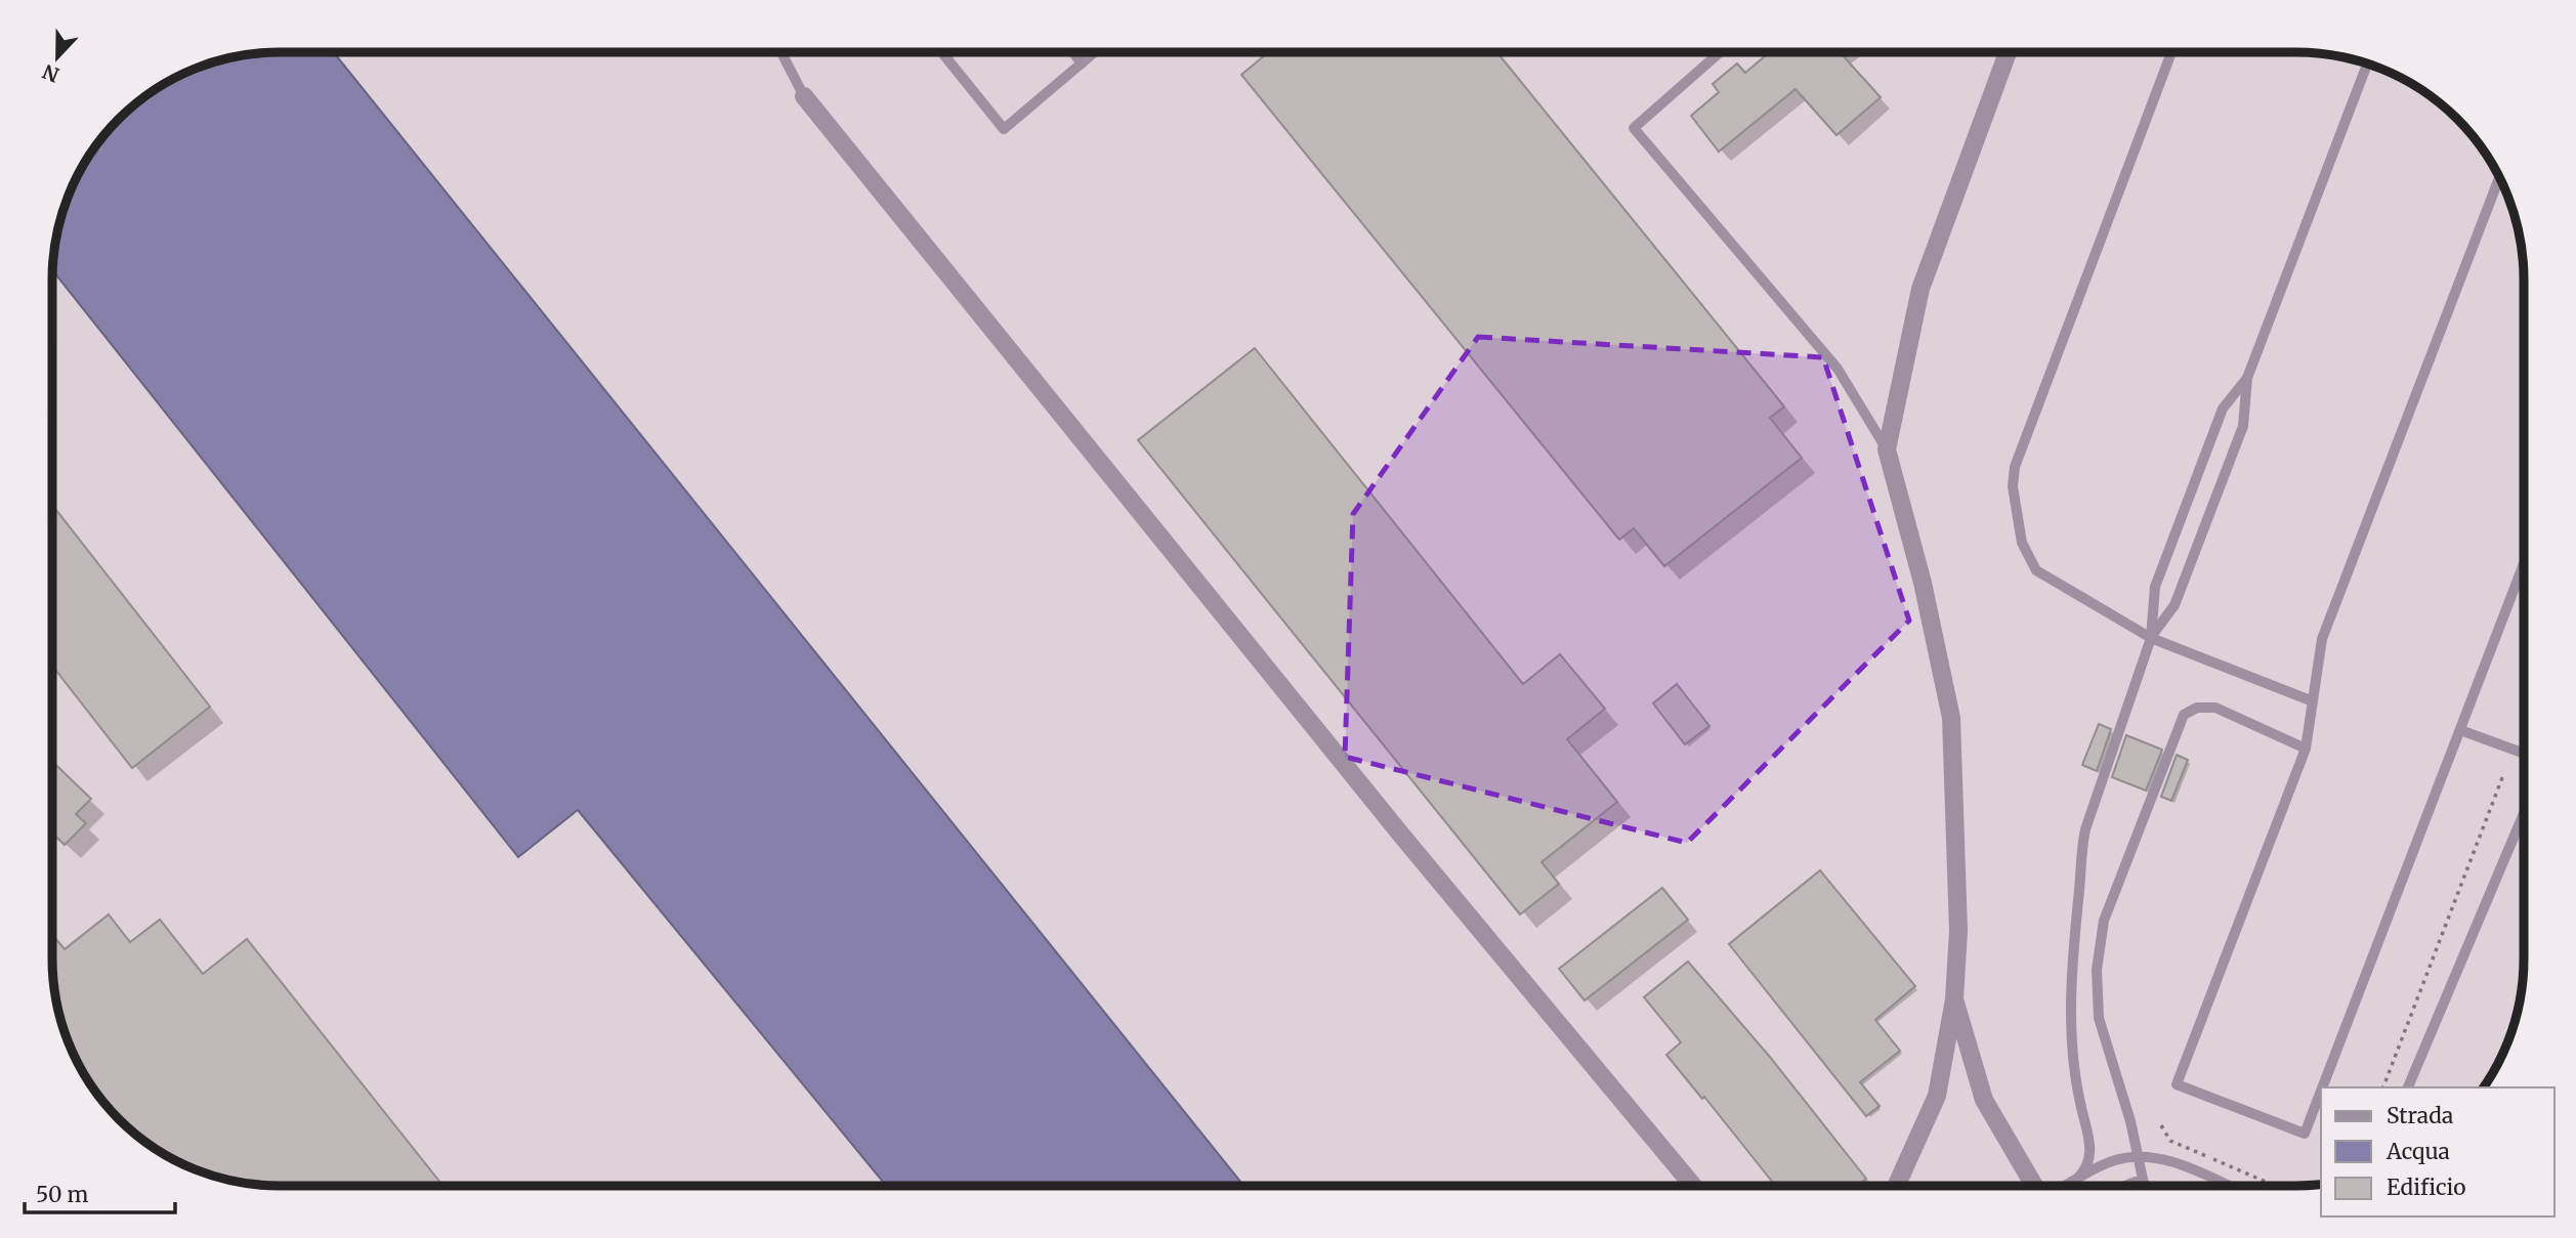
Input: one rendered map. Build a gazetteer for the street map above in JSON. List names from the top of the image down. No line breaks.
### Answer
{"legend":["Strada","Acqua","Edificio"],"scale_bar":"50 m","north":"bottom"}
